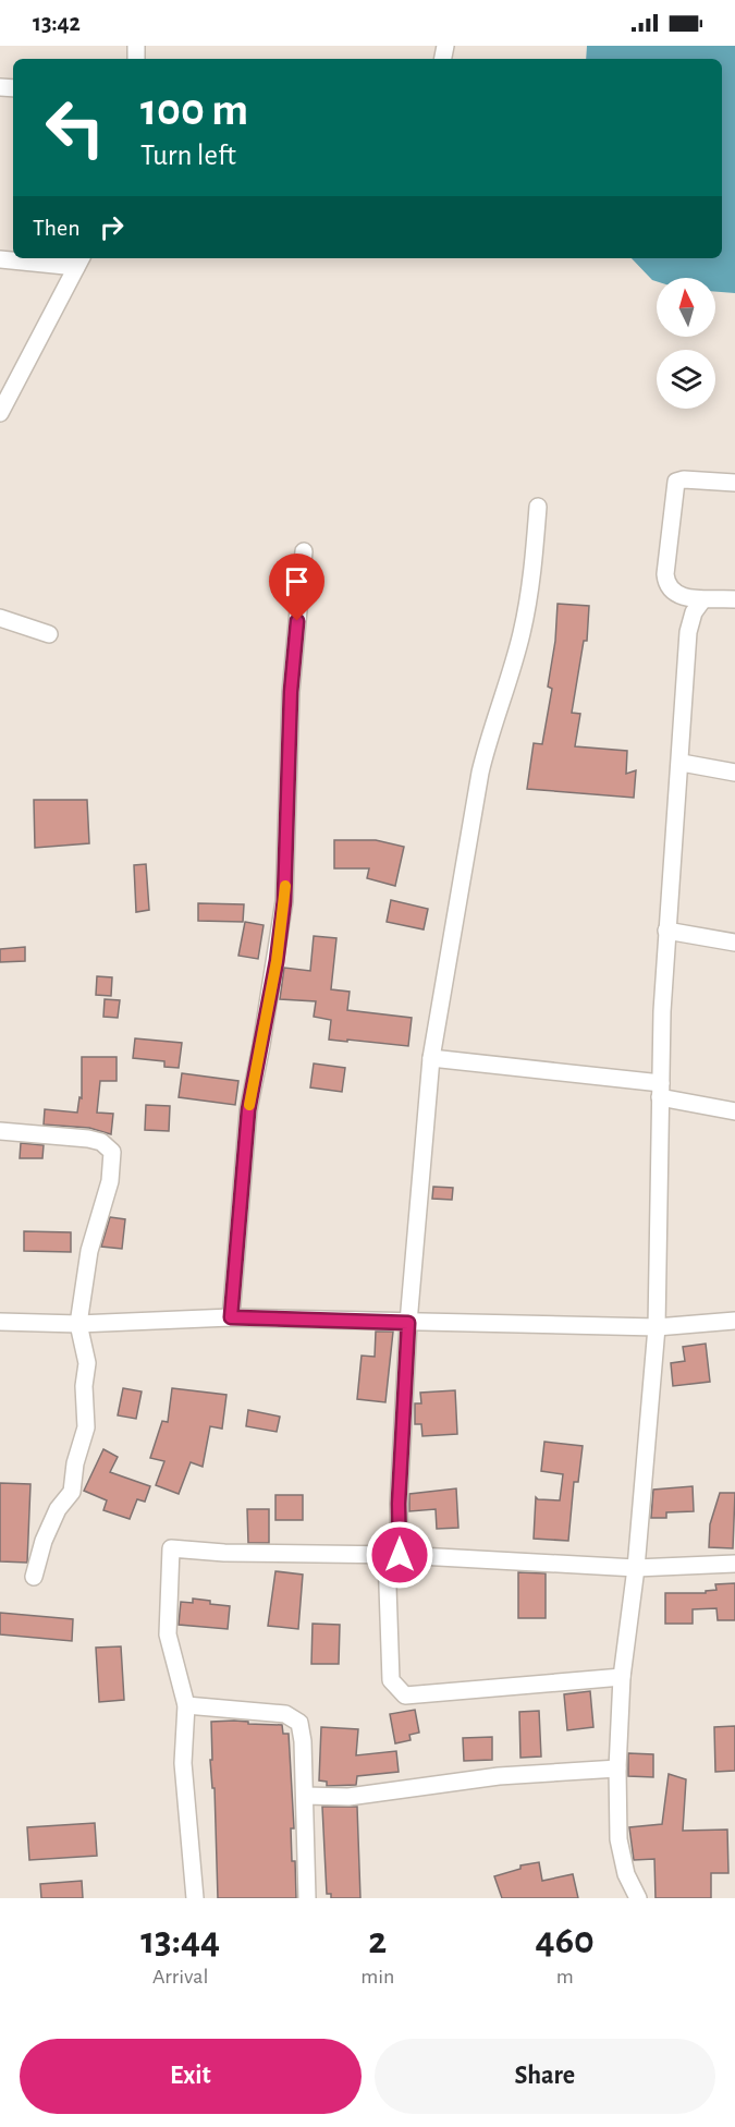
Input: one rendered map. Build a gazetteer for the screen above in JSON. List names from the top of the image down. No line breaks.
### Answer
{"north":"top","page":{"status":"13:42","turn":["100 m","Turn left"],"then":"Then","eta":["13:44","Arrival","2","min","460","m"],"buttons":["Exit","Share"]}}
